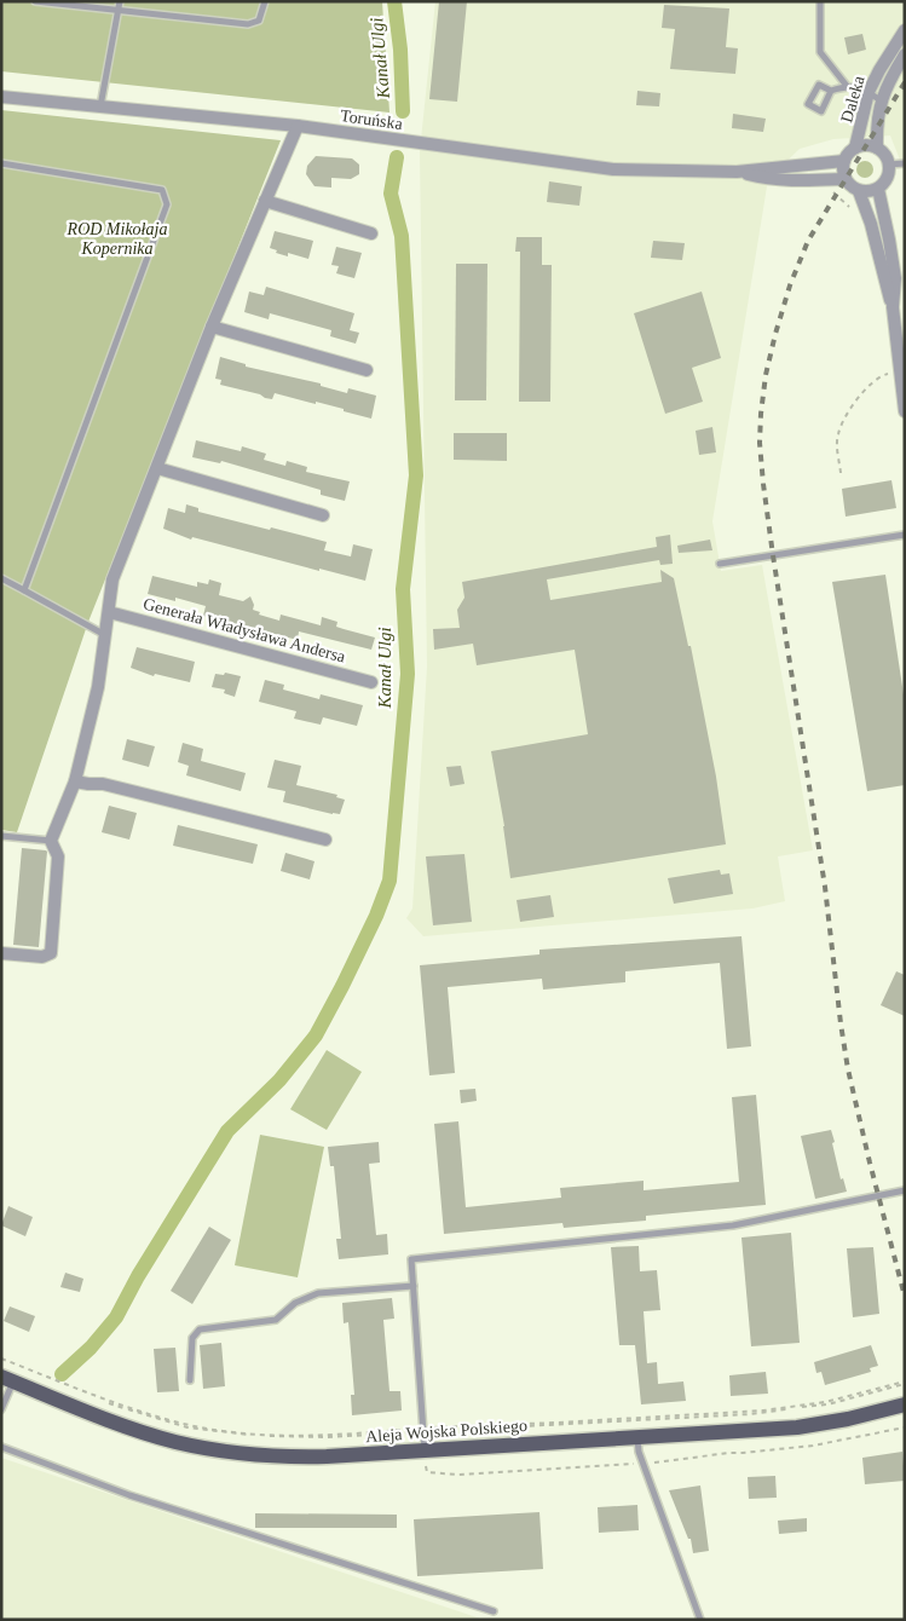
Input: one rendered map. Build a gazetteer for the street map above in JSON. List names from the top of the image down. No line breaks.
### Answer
{"streets":{"main road":["Aleja Wojska Polskiego"],"street":["Daleka","Toruńska","Generała Władysława Andersa"]},"crossings":[["Daleka","Toruńska"]],"water":["Kanał Ulgi"],"parks":["ROD Mikołaja Kopernika"]}
